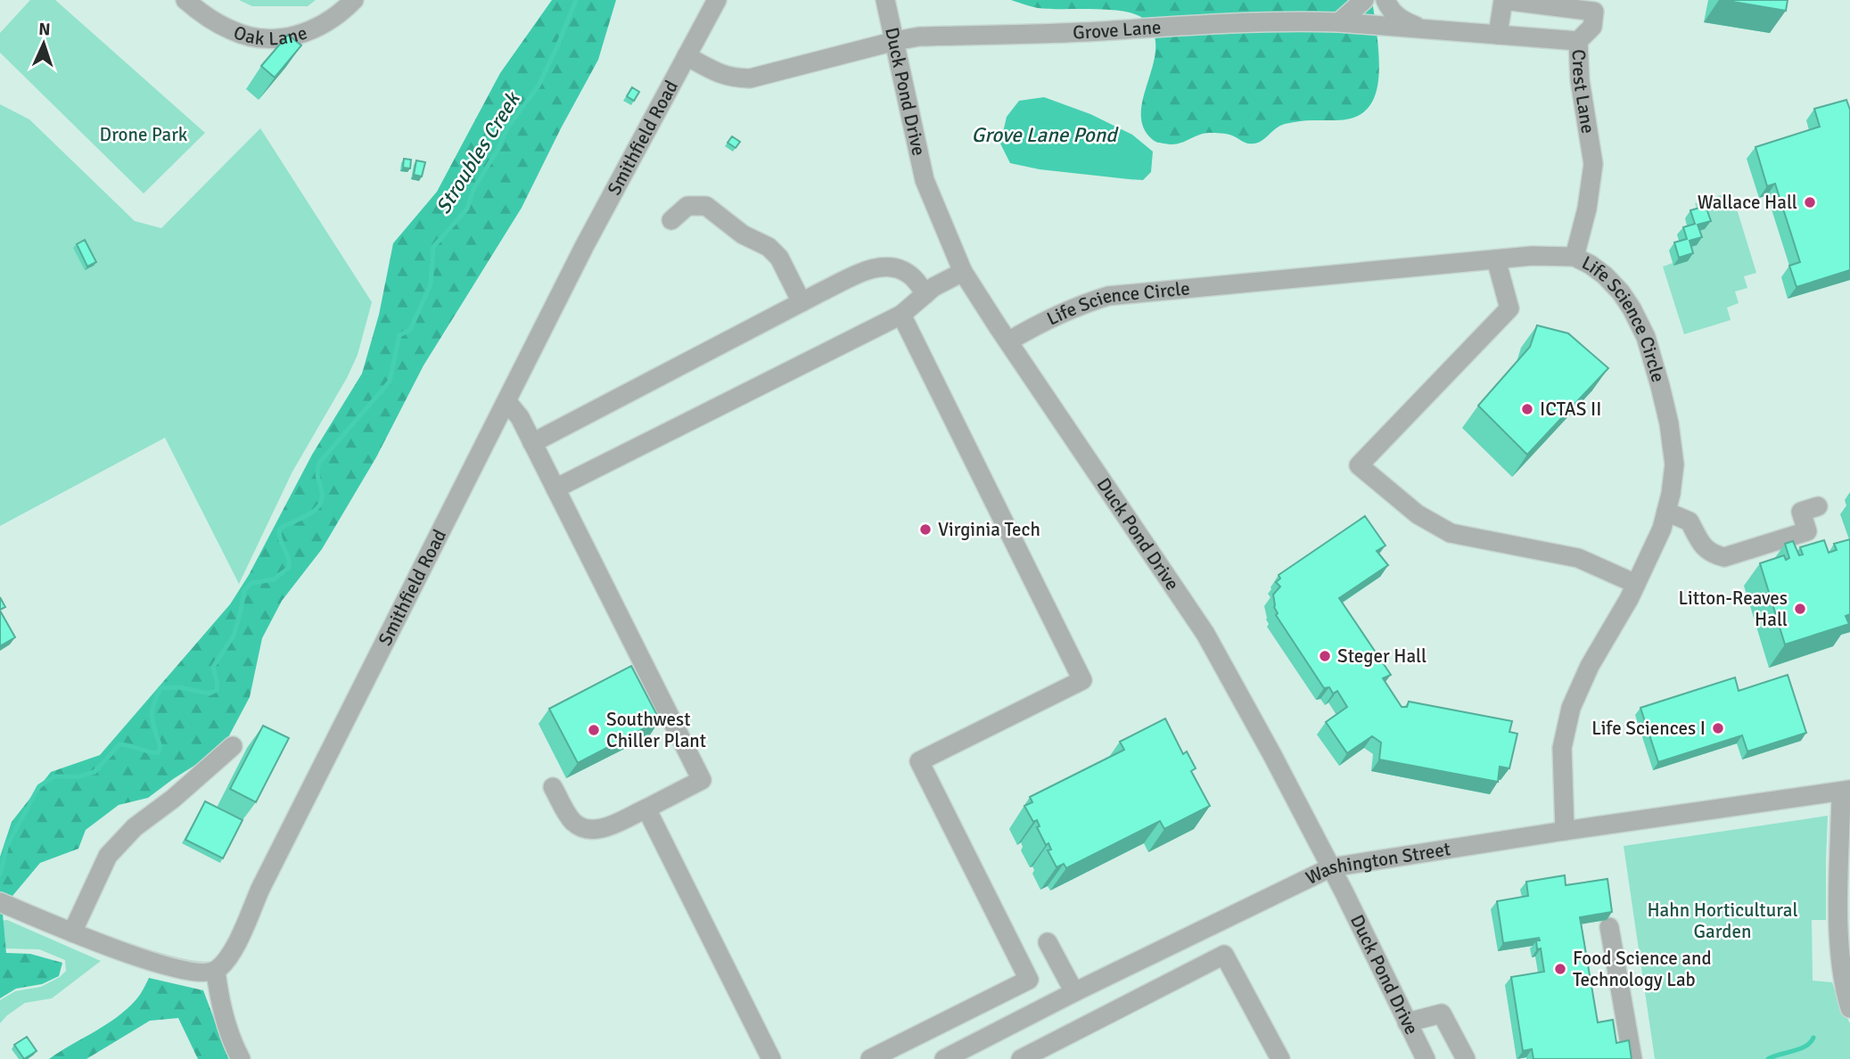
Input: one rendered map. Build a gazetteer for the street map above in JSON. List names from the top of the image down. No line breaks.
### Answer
{"streets":{"street":["Oak Lane","Grove Lane","Duck Pond Drive","Crest Lane","Smithfield Road","Life Science Circle","Washington Street"]},"crossings":[["Grove Lane","Duck Pond Drive"],["Grove Lane","Crest Lane"],["Grove Lane","Smithfield Road"],["Duck Pond Drive","Life Science Circle"],["Duck Pond Drive","Washington Street"],["Crest Lane","Life Science Circle"],["Life Science Circle","Washington Street"]],"water":["Grove Lane Pond","Stroubles Creek"],"parks":["Drone Park","Hahn Horticultural Garden"],"places":["Wallace Hall","ICTAS II","Virginia Tech","Litton-Reaves Hall","Steger Hall","Life Sciences I","Southwest Chiller Plant","Food Science and Technology Lab"],"north":"top"}
